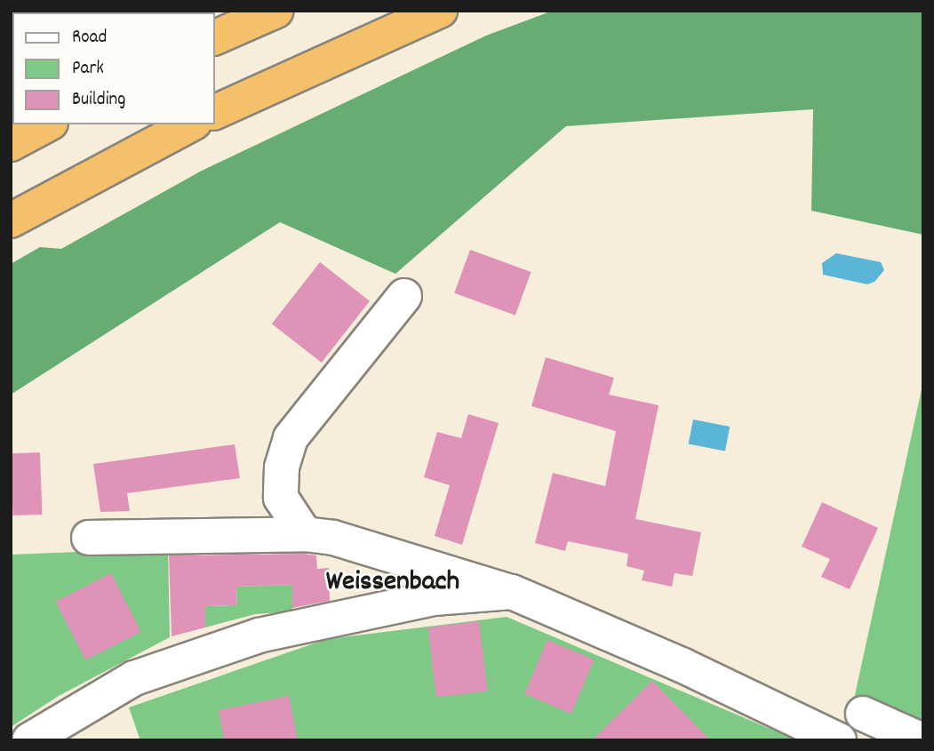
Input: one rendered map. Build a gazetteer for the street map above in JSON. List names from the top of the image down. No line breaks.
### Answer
{"districts":["Weissenbach"],"legend":["Road","Park","Building"]}
